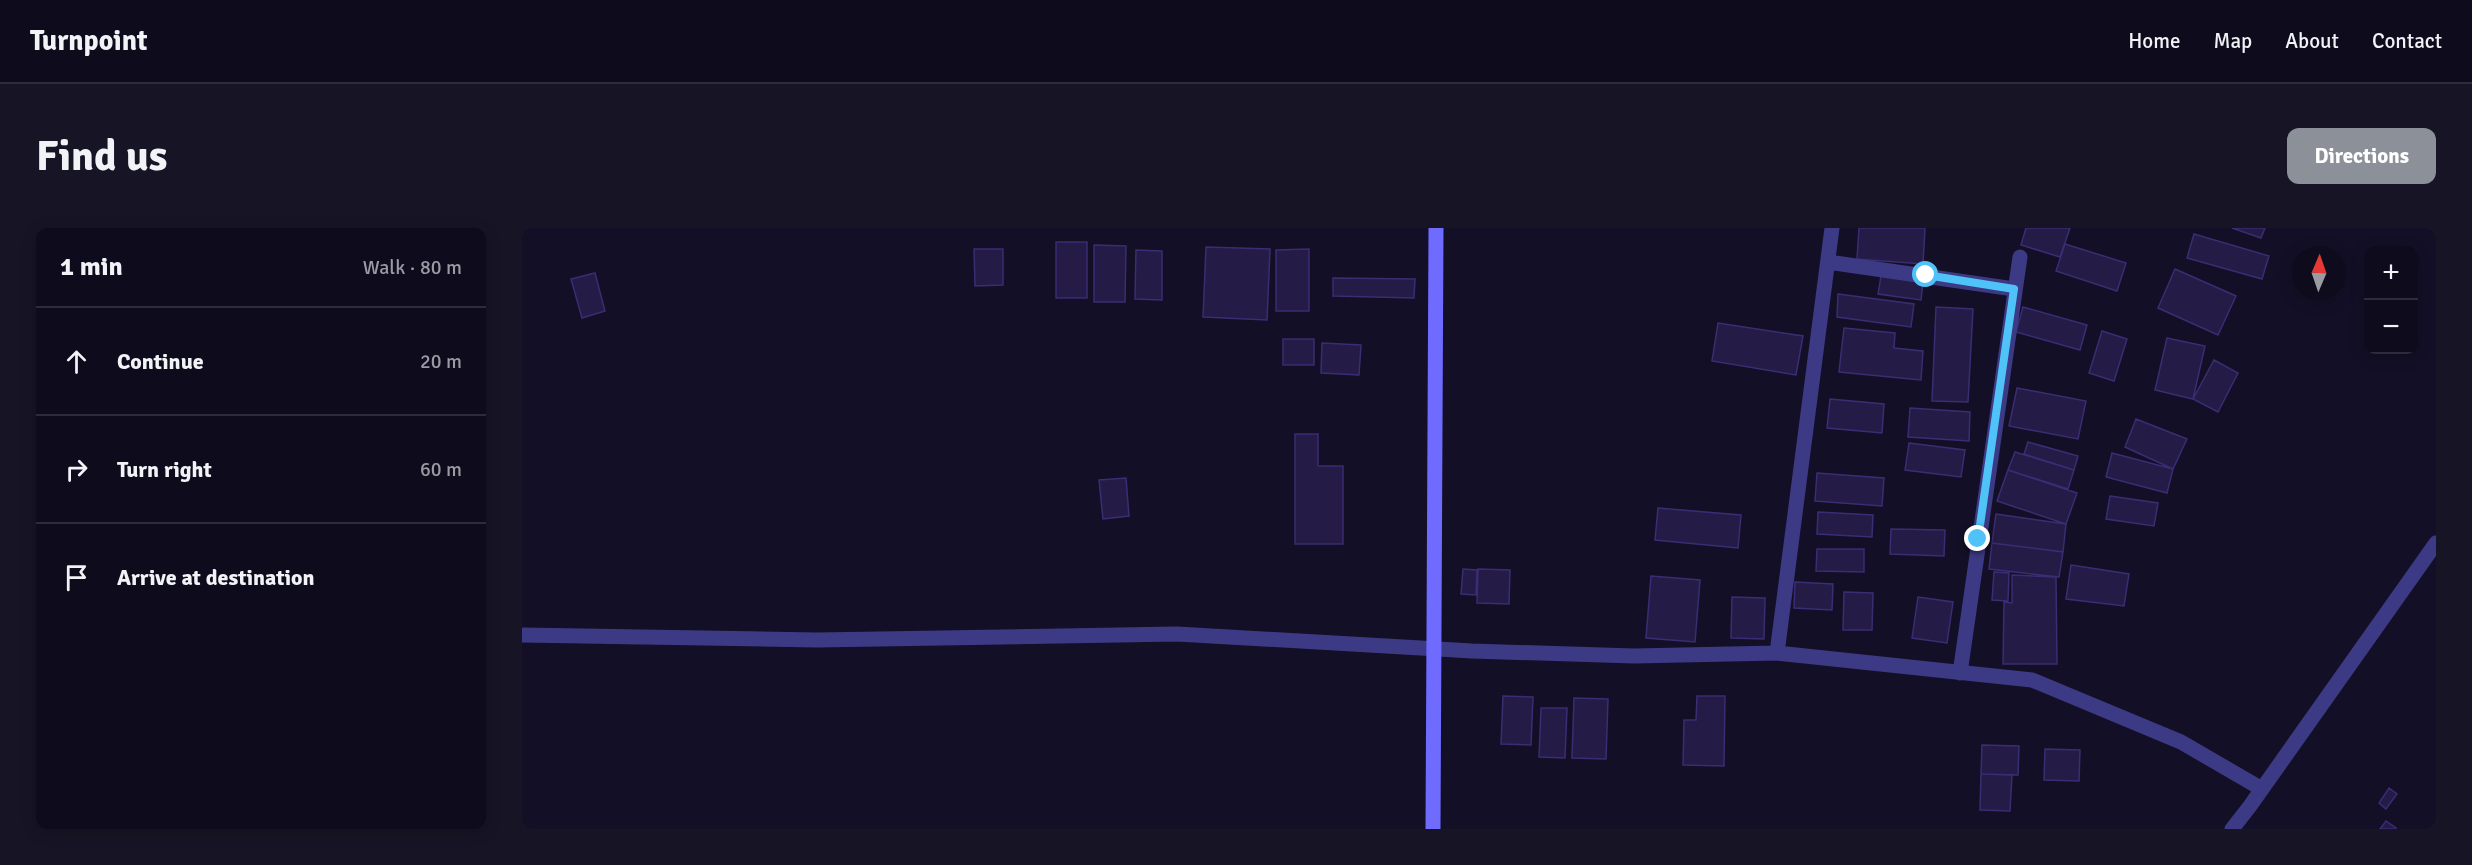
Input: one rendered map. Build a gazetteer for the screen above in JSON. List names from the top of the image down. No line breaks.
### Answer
{"north":"top","page":{"header":"Turnpoint","nav":["Home","Map","About","Contact"],"buttons":"Directions","title":"Find us","heading":["1 min","Walk · 80 m"],"map_buttons":["+","−"],"list":[["Continue","20 m"],["Turn right","60 m"],"Arrive at destination"]}}
